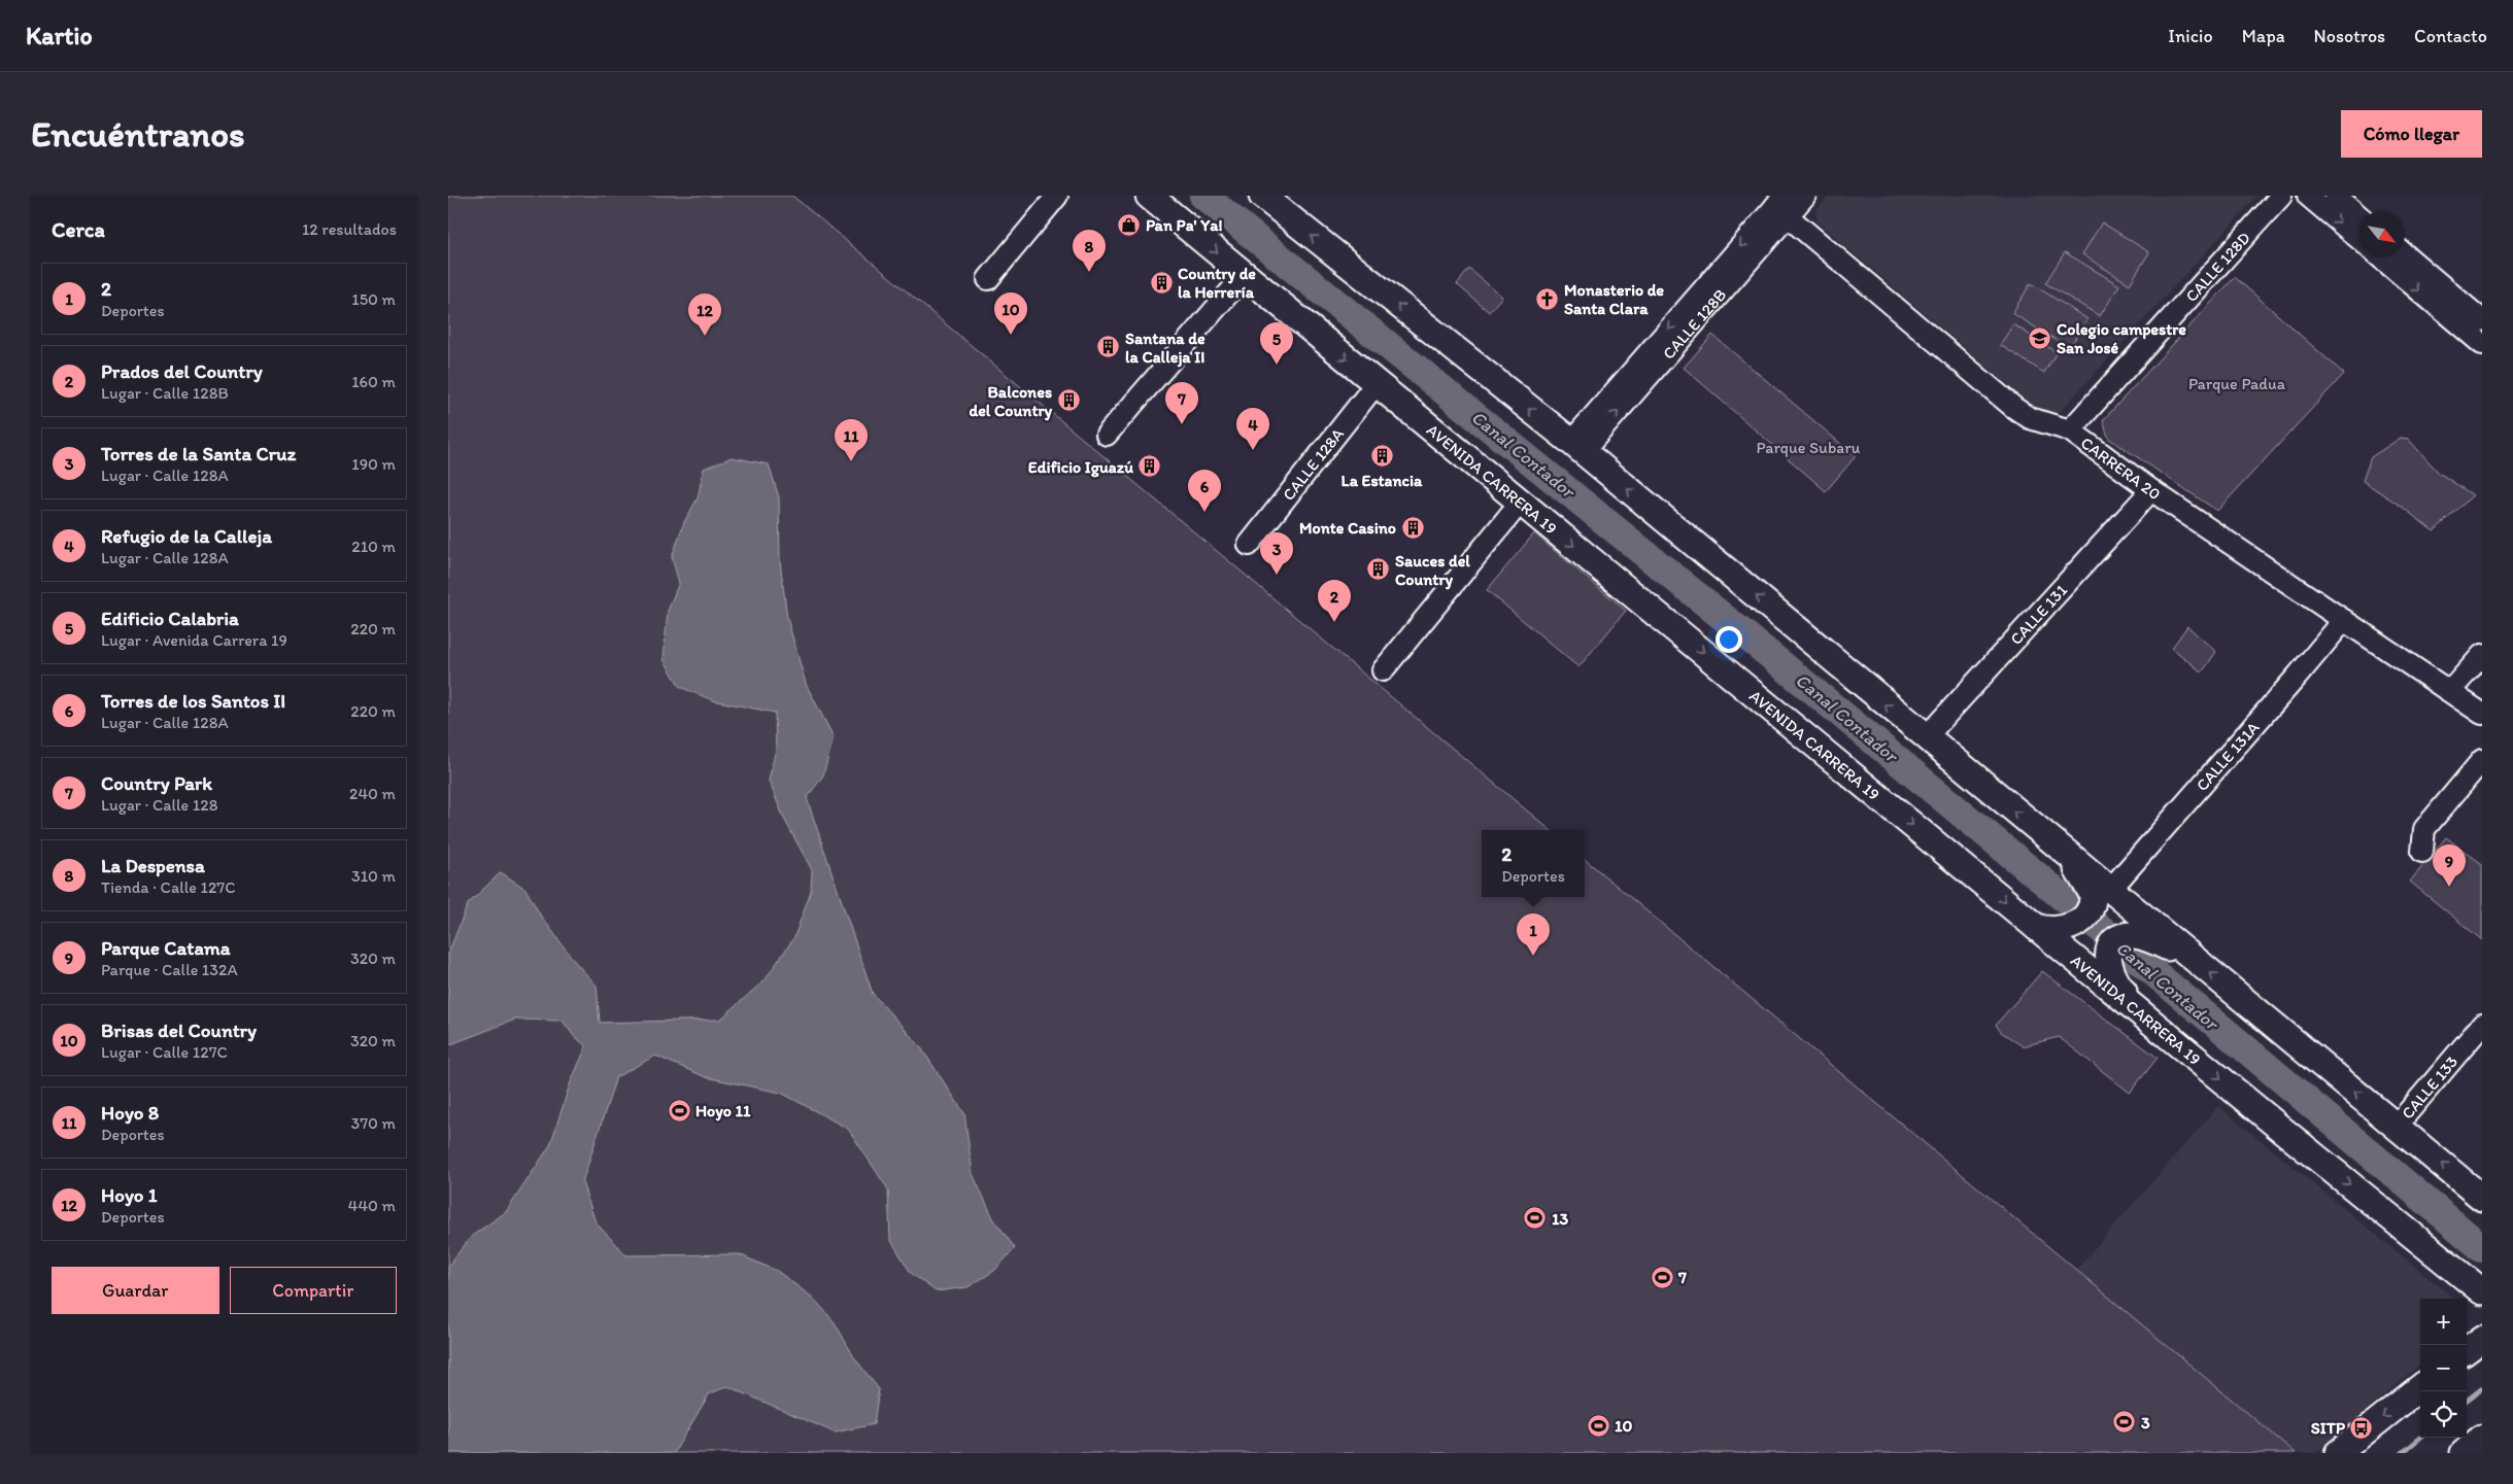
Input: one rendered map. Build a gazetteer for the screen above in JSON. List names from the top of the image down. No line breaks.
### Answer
{"streets":{"main road":["AVENIDA CARRERA 19"],"street":["CALLE 128D","CALLE 128B","CALLE 128A","CARRERA 20","CALLE 131","CALLE 131A","CALLE 133"]},"crossings":[["CALLE 128D","CARRERA 20"],["CALLE 128B","CARRERA 20"],["CALLE 128A","AVENIDA CARRERA 19"],["CARRERA 20","CALLE 131"],["CARRERA 20","CALLE 131A"]],"water":["Canal Contador"],"parks":["Parque Padua","Parque Subaru"],"places":{"shop":["Pan Pa' Ya!"],"building":["Country de la Herrería","Santana de la Calleja II","Balcones del Country","La Estancia","Edificio Iguazú","Monte Casino","Sauces del Country"],"church":["Monasterio de Santa Clara"],"school or university":["Colegio campestre San José"],"sports":["Hoyo 11","13","7","3","10"],"bus stop":["SITP"]},"north":"bottom right","page":{"header":"Kartio","nav":["Inicio","Mapa","Nosotros","Contacto"],"buttons":["Cómo llegar",["Guardar","Compartir"]],"title":"Encuéntranos","heading":["Cerca","12 resultados"],"pins":["8","10","12","5","7","4","11","6","3","2","9","1"],"list":[{"mark":"1","name":"2","note":"Deportes","value":"150 m"},{"mark":"2","name":"Prados del Country","note":"Lugar · Calle 128B","value":"160 m"},{"mark":"3","name":"Torres de la Santa Cruz","note":"Lugar · Calle 128A","value":"190 m"},{"mark":"4","name":"Refugio de la Calleja","note":"Lugar · Calle 128A","value":"210 m"},{"mark":"5","name":"Edificio Calabria","note":"Lugar · Avenida Carrera 19","value":"220 m"},{"mark":"6","name":"Torres de los Santos II","note":"Lugar · Calle 128A","value":"220 m"},{"mark":"7","name":"Country Park","note":"Lugar · Calle 128","value":"240 m"},{"mark":"8","name":"La Despensa","note":"Tienda · Calle 127C","value":"310 m"},{"mark":"9","name":"Parque Catama","note":"Parque · Calle 132A","value":"320 m"},{"mark":"10","name":"Brisas del Country","note":"Lugar · Calle 127C","value":"320 m"},{"mark":"11","name":"Hoyo 8","note":"Deportes","value":"370 m"},{"mark":"12","name":"Hoyo 1","note":"Deportes","value":"440 m"}],"popup":["2","Deportes"],"map_buttons":["+","−"]}}
